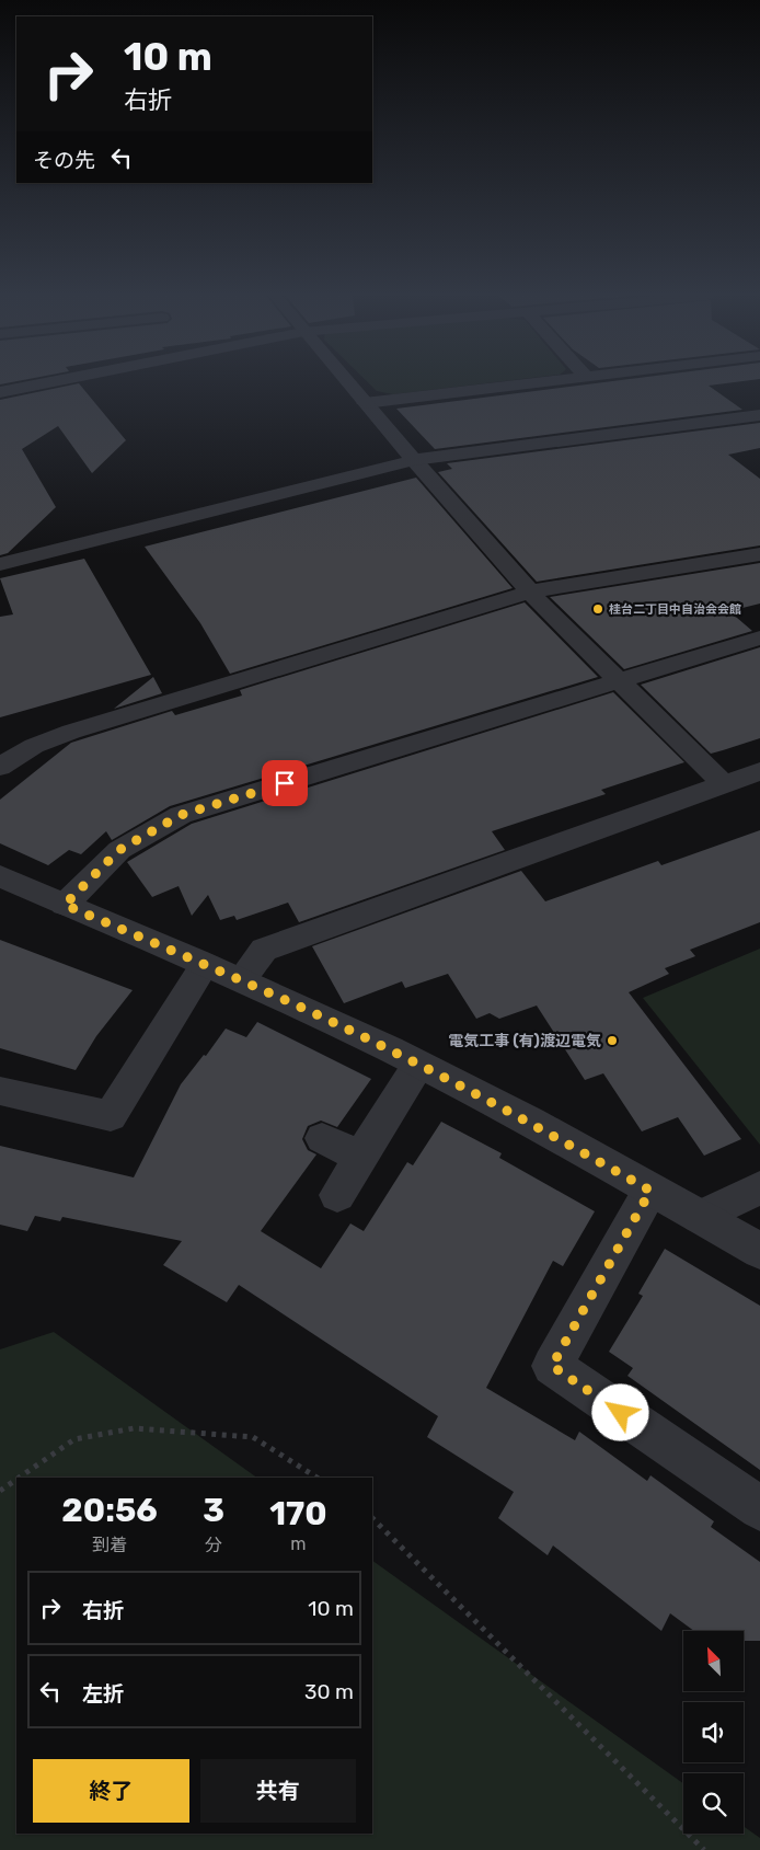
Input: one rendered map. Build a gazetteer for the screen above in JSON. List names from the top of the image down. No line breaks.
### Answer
{"places":["桂台二丁目中自治会会館","電気工事 (有)渡辺電気"],"north":"top left","page":{"turn":["10 m","右折"],"then":"その先","eta":["20:56","到着","3","分","170","m"],"list":[{"name":"右折","value":"10 m"},{"name":"左折","value":"30 m"}],"buttons":["終了","共有"]}}
